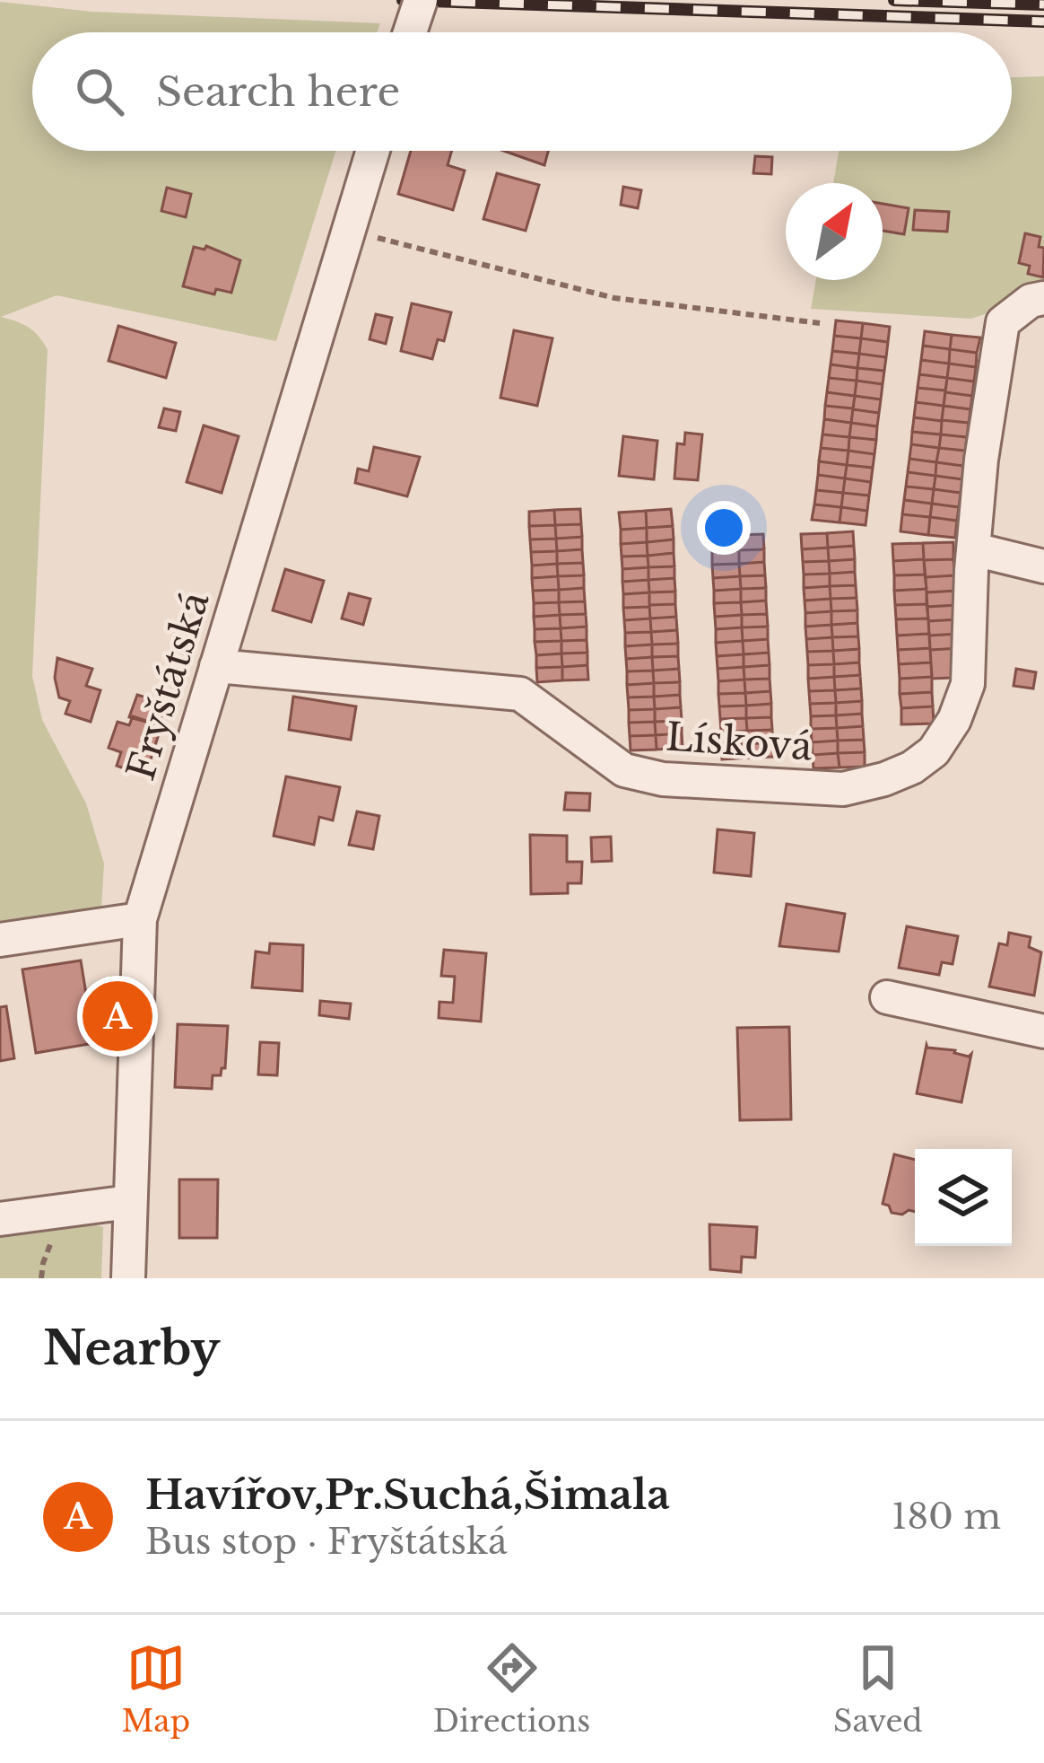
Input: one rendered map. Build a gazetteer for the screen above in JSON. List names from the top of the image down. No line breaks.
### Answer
{"streets":{"street":["Fryštátská","Lísková"]},"crossings":[["Fryštátská","Lísková"]],"north":"top right","page":{"search":"Search here","pins":"A","heading":"Nearby","list":[{"mark":"A","name":"Havířov,Pr.Suchá,Šimala","note":"Bus stop · Fryštátská","value":"180 m"}],"nav":["Map","Directions","Saved"]}}
